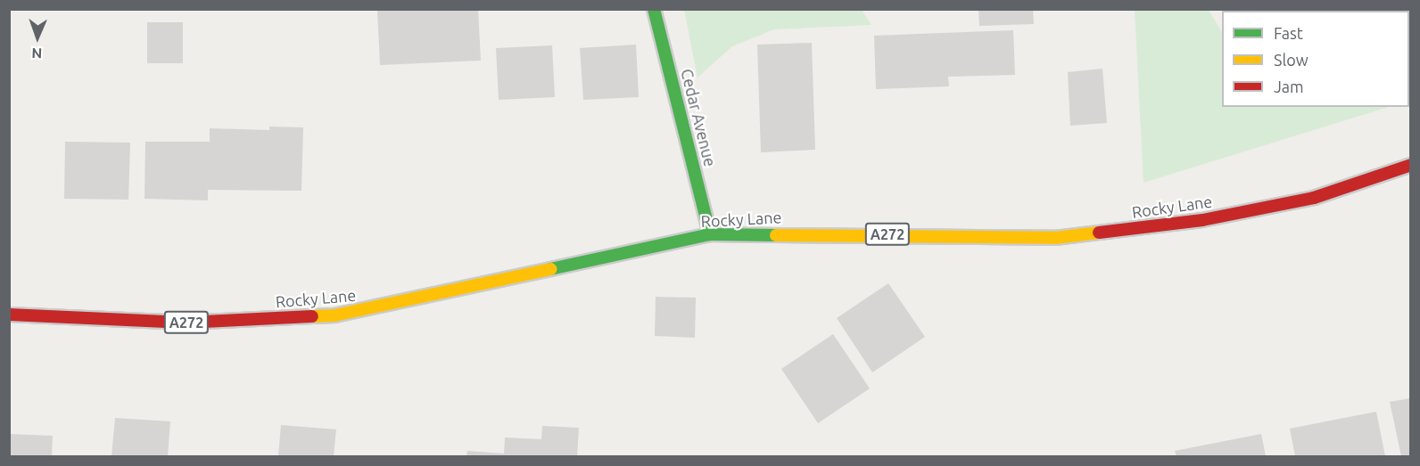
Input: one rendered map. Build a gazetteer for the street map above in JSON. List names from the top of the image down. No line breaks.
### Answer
{"streets":{"main road":["Cedar Avenue","Rocky Lane","A272"]},"crossings":[["Cedar Avenue","Rocky Lane"]],"legend":["Fast","Slow","Jam"],"north":"bottom"}
